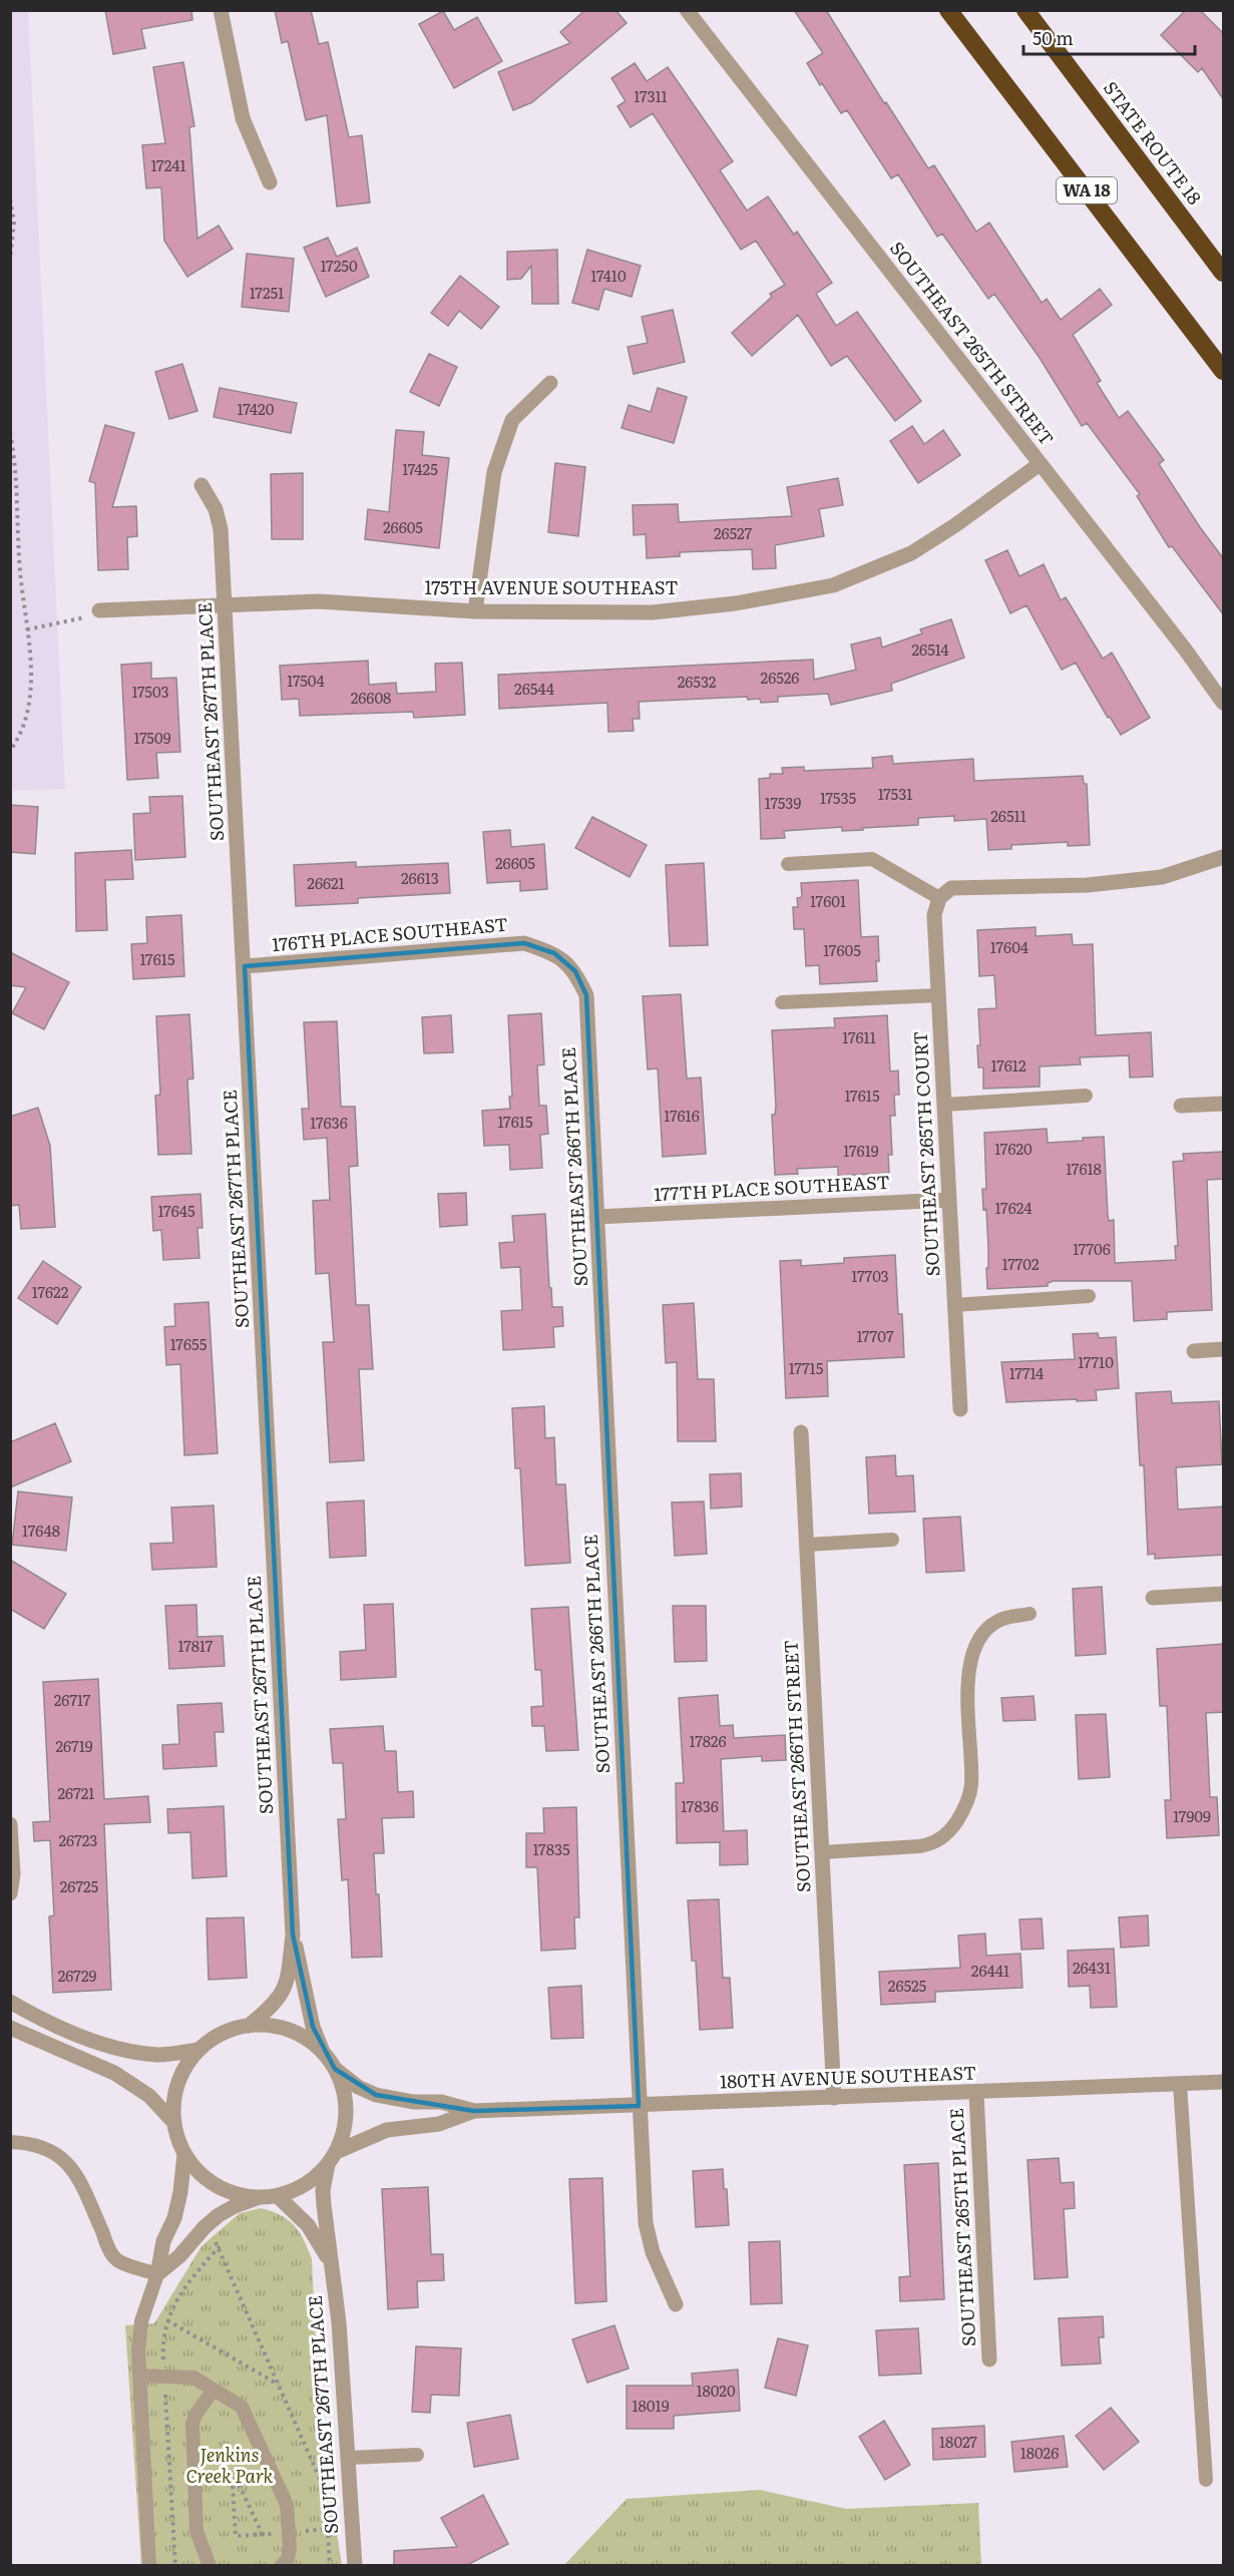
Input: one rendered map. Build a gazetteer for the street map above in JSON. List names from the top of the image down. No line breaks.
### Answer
{"streets":{"highway":["STATE ROUTE 18","WA 18"],"street":["SOUTHEAST 265TH STREET","175TH AVENUE SOUTHEAST","SOUTHEAST 267TH PLACE","176TH PLACE SOUTHEAST","SOUTHEAST 265TH COURT","SOUTHEAST 266TH PLACE","177TH PLACE SOUTHEAST","SOUTHEAST 266TH STREET","180TH AVENUE SOUTHEAST","SOUTHEAST 265TH PLACE"]},"crossings":[["SOUTHEAST 265TH STREET","175TH AVENUE SOUTHEAST"],["175TH AVENUE SOUTHEAST","SOUTHEAST 267TH PLACE"],["SOUTHEAST 267TH PLACE","176TH PLACE SOUTHEAST"],["SOUTHEAST 267TH PLACE","180TH AVENUE SOUTHEAST"],["176TH PLACE SOUTHEAST","SOUTHEAST 266TH PLACE"],["SOUTHEAST 265TH COURT","177TH PLACE SOUTHEAST"],["SOUTHEAST 266TH PLACE","177TH PLACE SOUTHEAST"],["SOUTHEAST 266TH PLACE","180TH AVENUE SOUTHEAST"],["SOUTHEAST 266TH STREET","180TH AVENUE SOUTHEAST"],["180TH AVENUE SOUTHEAST","SOUTHEAST 265TH PLACE"]],"parks":["Jenkins Creek Park"],"house_numbers":["17311","17241","17250","17410","17251","17420","17425","26605","26527","26514","26526","17504","26532","26544","17503","26608","17509","17531","17535","17539","26511","26605","26613","26621","17601","17604","17605","17615","17611","17612","17615","17616","17615","17636","17620","17619","17618","17624","17645","17706","17702","17703","17622","17707","17655","17710","17715","17714","17648","17817","26717","17826","26719","26721","17836","17909","26723","17835","26725","26431","26441","26729","26525","18020","18019","18027","18026"],"scale_bar":"50 m"}
